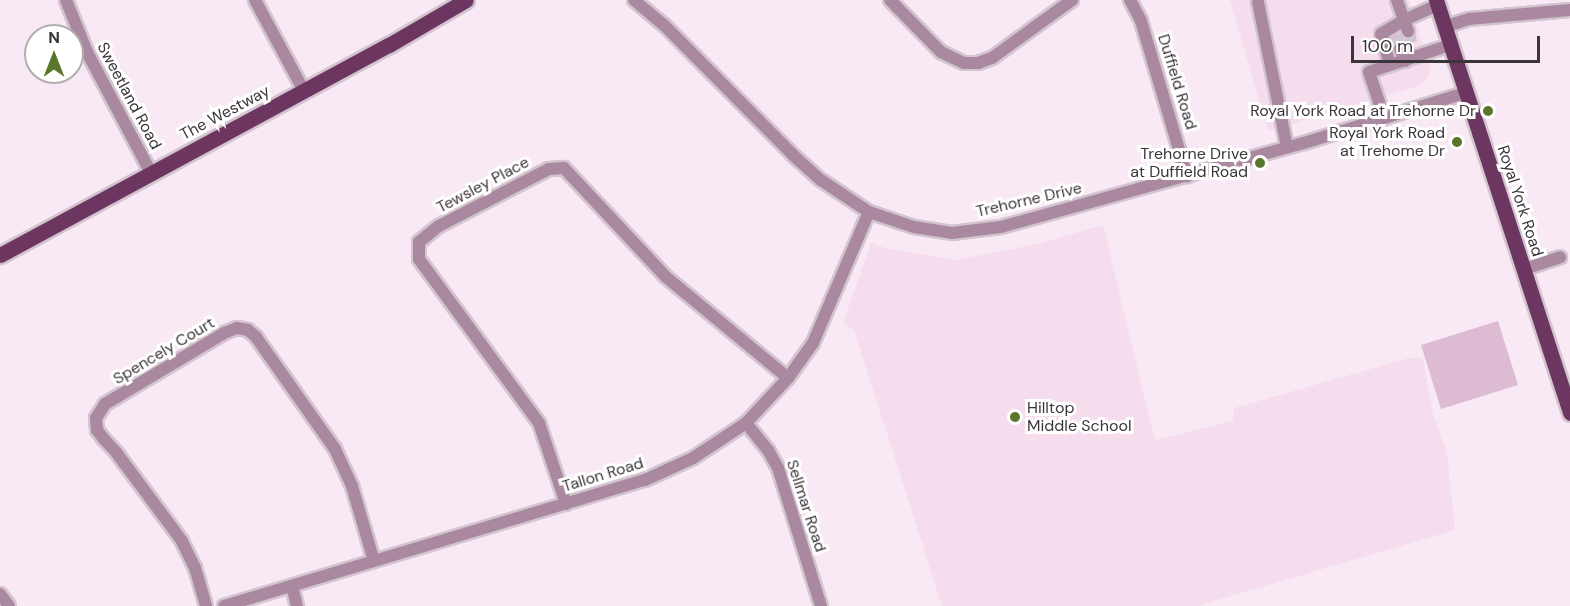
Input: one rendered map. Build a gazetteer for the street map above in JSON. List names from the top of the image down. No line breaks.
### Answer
{"streets":{"main road":["The Westway","Royal York Road"],"street":["Duffield Road","Sweetland Road","Tewsley Place","Trehorne Drive","Spencely Court","Tallon Road","Sellmar Road"]},"crossings":[["Duffield Road","Trehorne Drive"],["Sweetland Road","The Westway"],["Tewsley Place","Tallon Road"],["Trehorne Drive","Royal York Road"],["Trehorne Drive","Tallon Road"],["Spencely Court","Tallon Road"],["Tallon Road","Sellmar Road"]],"places":["Royal York Road at Trehorne Dr","Royal York Road at Trehome Dr","Trehorne Drive at Duffield Road","Hilltop Middle School"],"scale_bar":"100 m","north":"top"}
